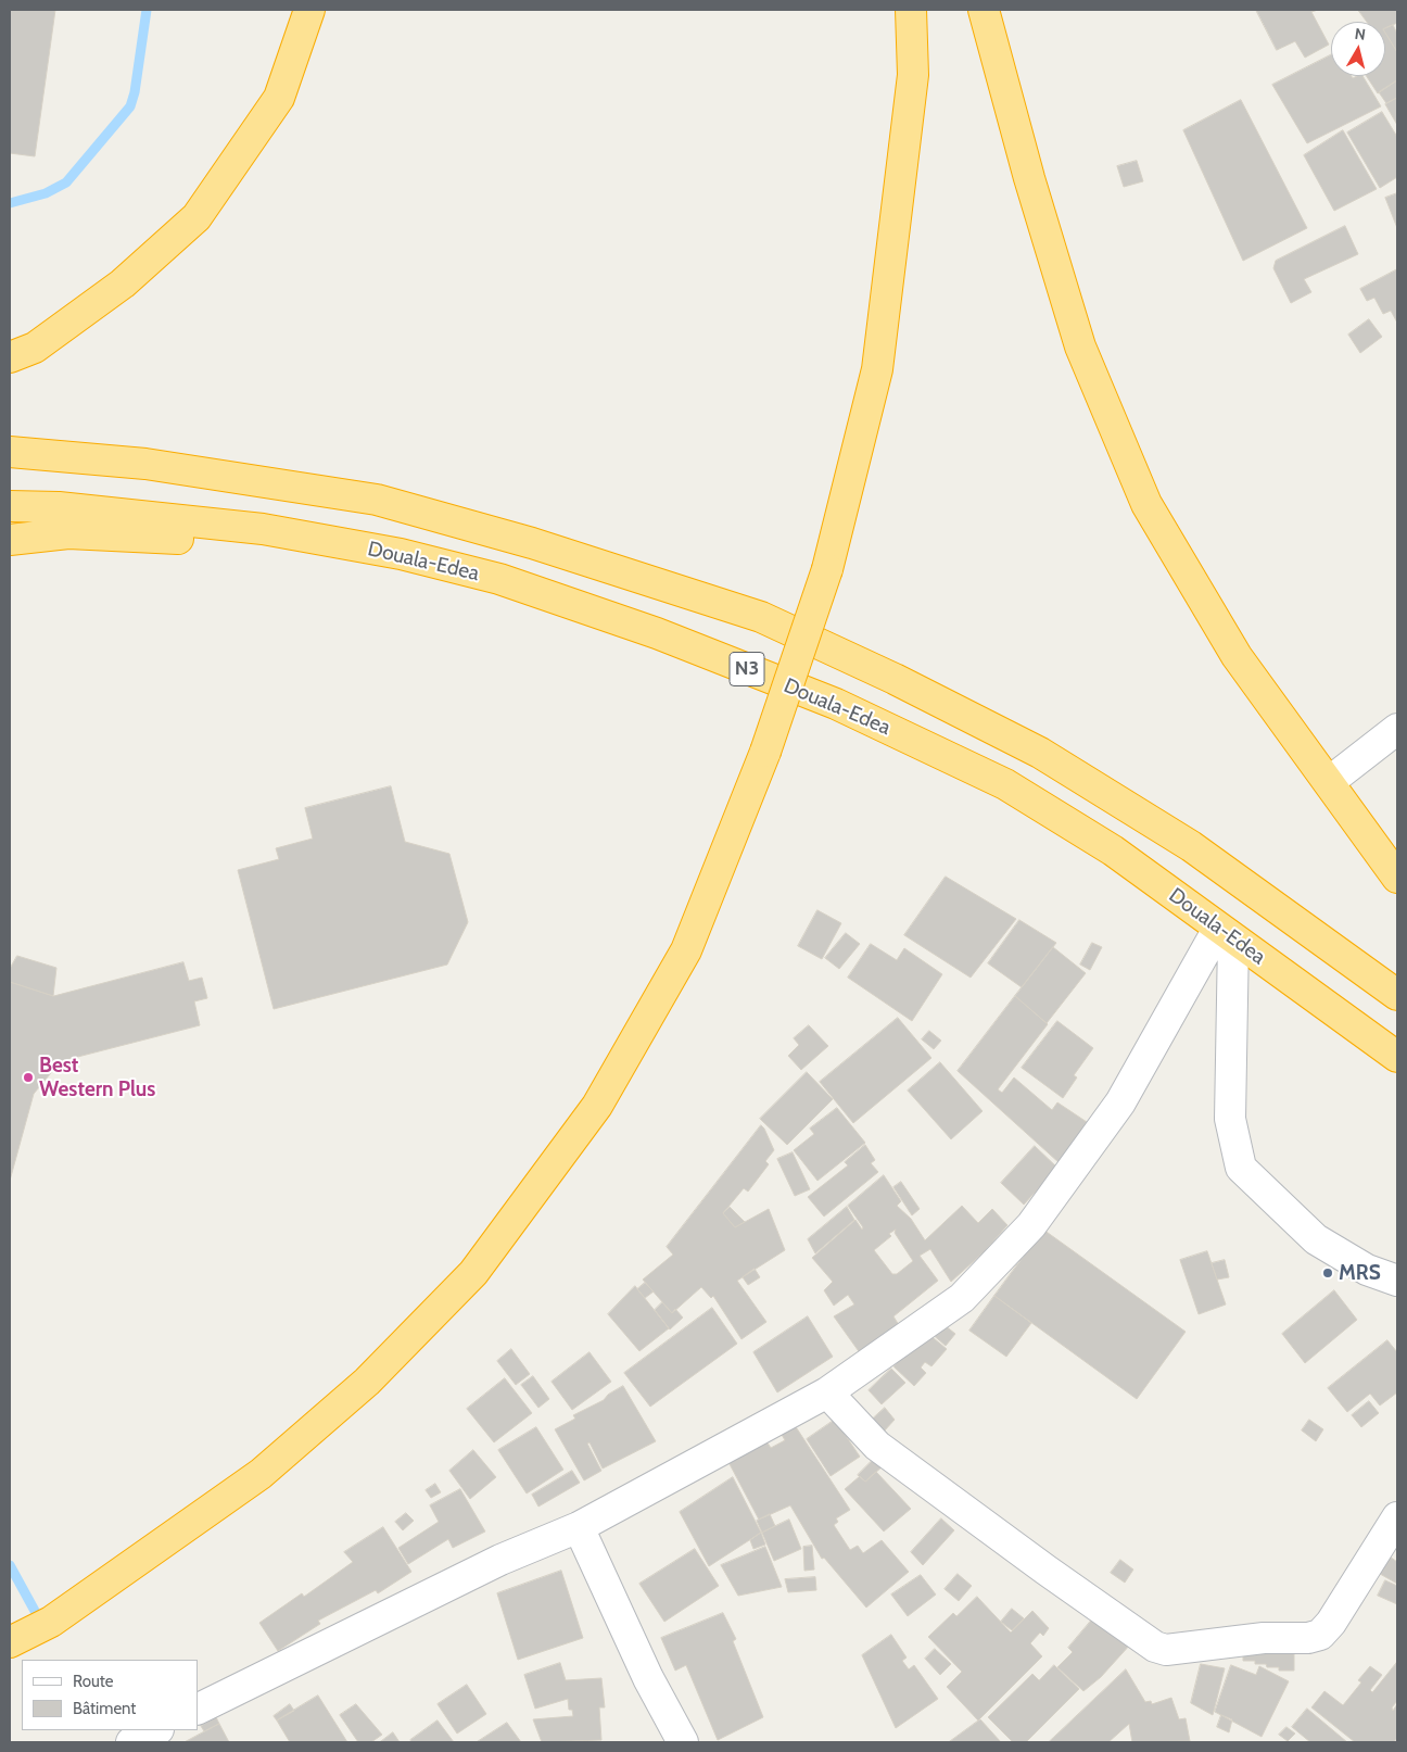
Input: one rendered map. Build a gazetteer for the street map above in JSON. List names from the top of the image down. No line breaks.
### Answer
{"streets":{"highway":["Douala-Edea","N3"]},"places":["Best Western Plus","MRS"],"legend":["Route","Bâtiment"],"north":"top"}
